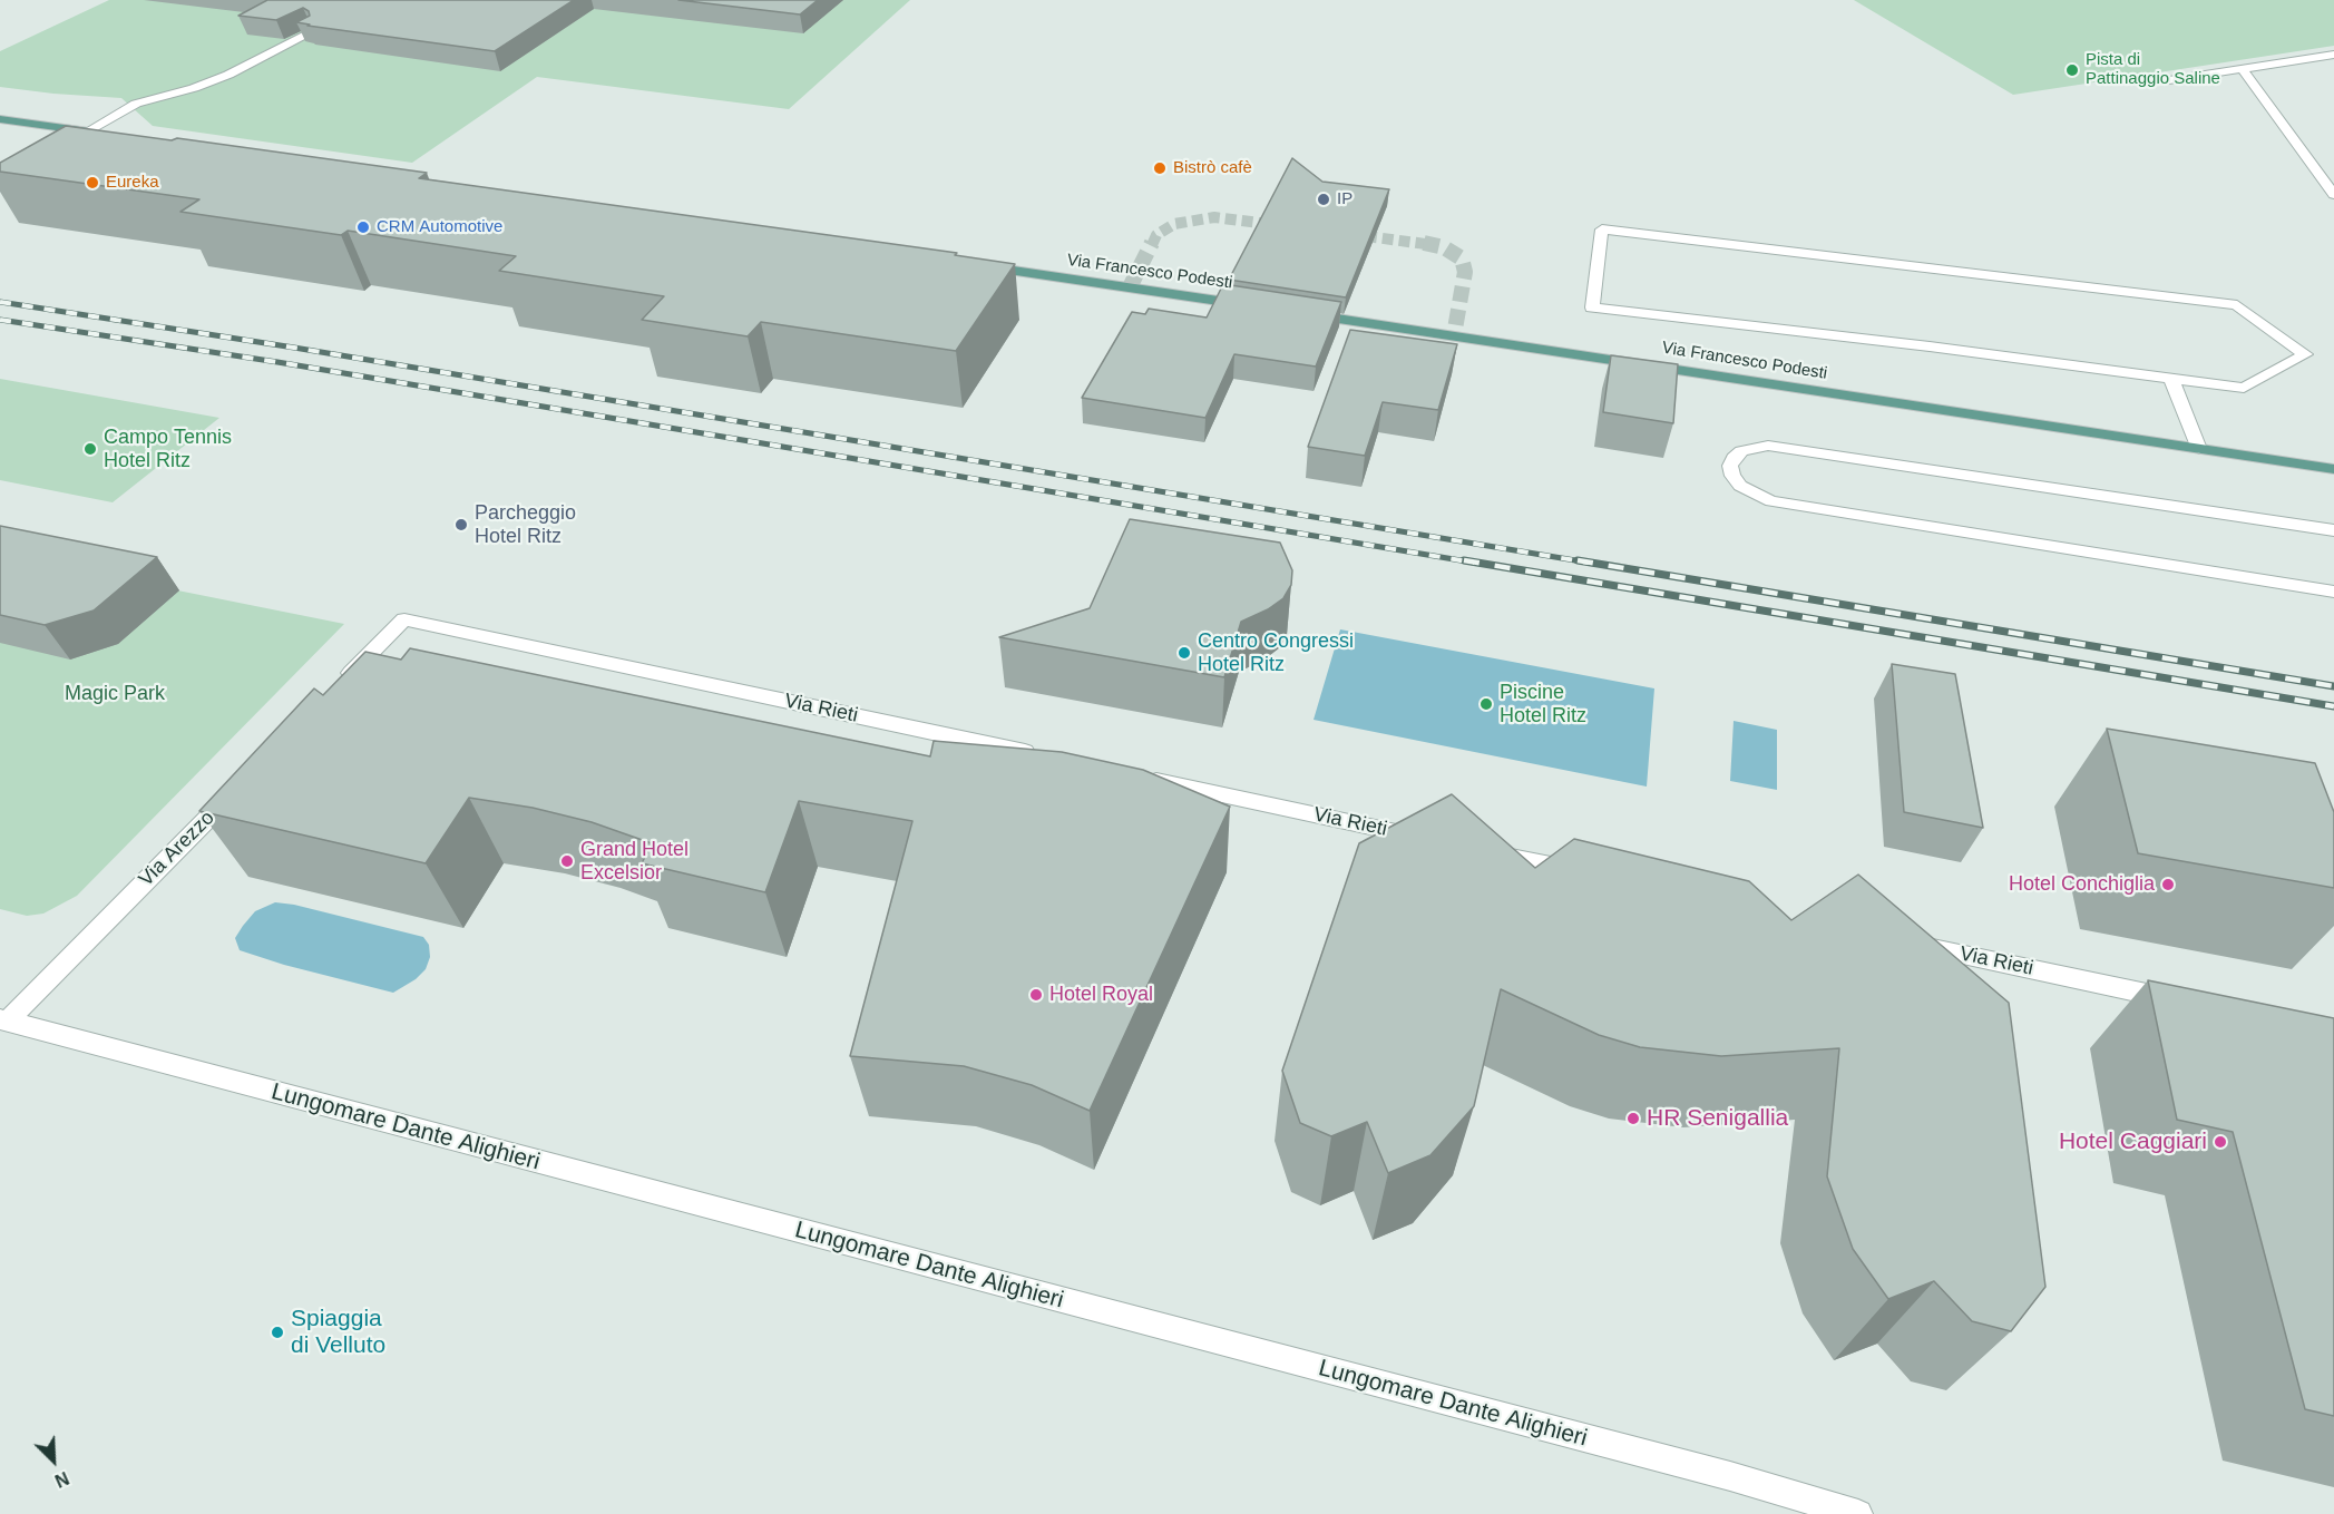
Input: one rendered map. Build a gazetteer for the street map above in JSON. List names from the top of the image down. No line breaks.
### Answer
{"streets":{"main road":["Via Francesco Podesti"],"street":["Via Rieti","Via Arezzo","Lungomare Dante Alighieri"]},"crossings":[["Via Arezzo","Lungomare Dante Alighieri"]],"parks":["Magic Park"],"places":["Pista di Pattinaggio Saline","Bistrò cafè","Eureka","IP","CRM Automotive","Campo Tennis Hotel Ritz","Parcheggio Hotel Ritz","Centro Congressi Hotel Ritz","Piscine Hotel Ritz","Grand Hotel Excelsior","Hotel Conchiglia","Hotel Royal","HR Senigallia","Hotel Caggiari","Spiaggia di Velluto"],"north":"bottom right"}
